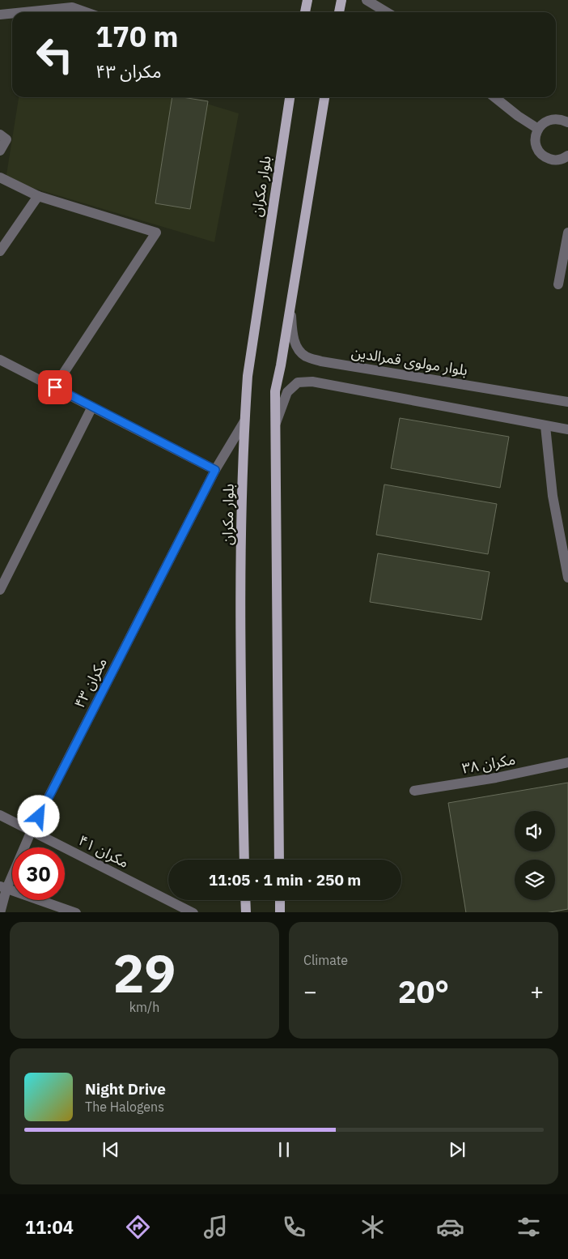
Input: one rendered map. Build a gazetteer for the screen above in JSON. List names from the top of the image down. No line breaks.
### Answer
{"streets":{"main road":["بلوار مکران"],"street":["بلوار مولوی قمرالدین","مکران ۴۳","مکران ۳۸","مکران ۴۱"]},"crossings":[["بلوار مکران","مکران ۴۳"],["مکران ۴۳","مکران ۴۱"]],"page":{"turn":["170 m","مکران ۴۳"],"limit":"30","trip":"11:05 · 1 min · 250 m","tile":[["29","km/h"],"Climate"],"heat":["−","20°","+"],"song":["Night Drive","The Halogens"],"tabs":"11:04"}}
